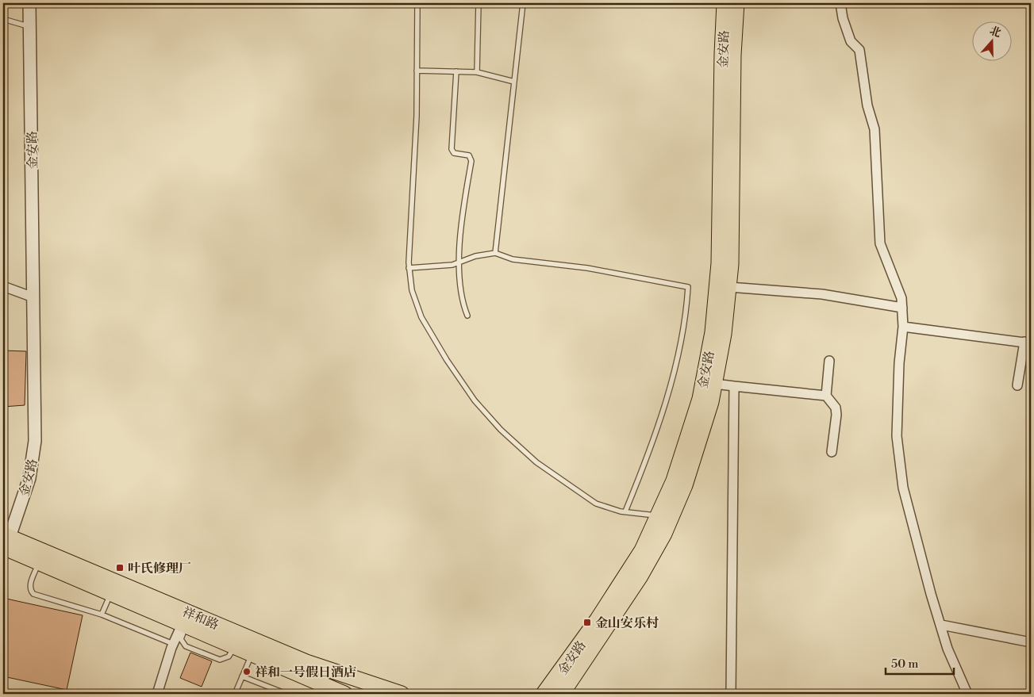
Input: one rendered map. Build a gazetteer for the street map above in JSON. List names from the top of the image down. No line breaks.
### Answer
{"streets":{"highway":["金安路","祥和路"]},"crossings":[["金安路","祥和路"]],"places":{"transit":["叶氏修理厂","金山安乐村"],"other":["祥和一号假日酒店"]},"scale_bar":"50 m","north":"top"}
